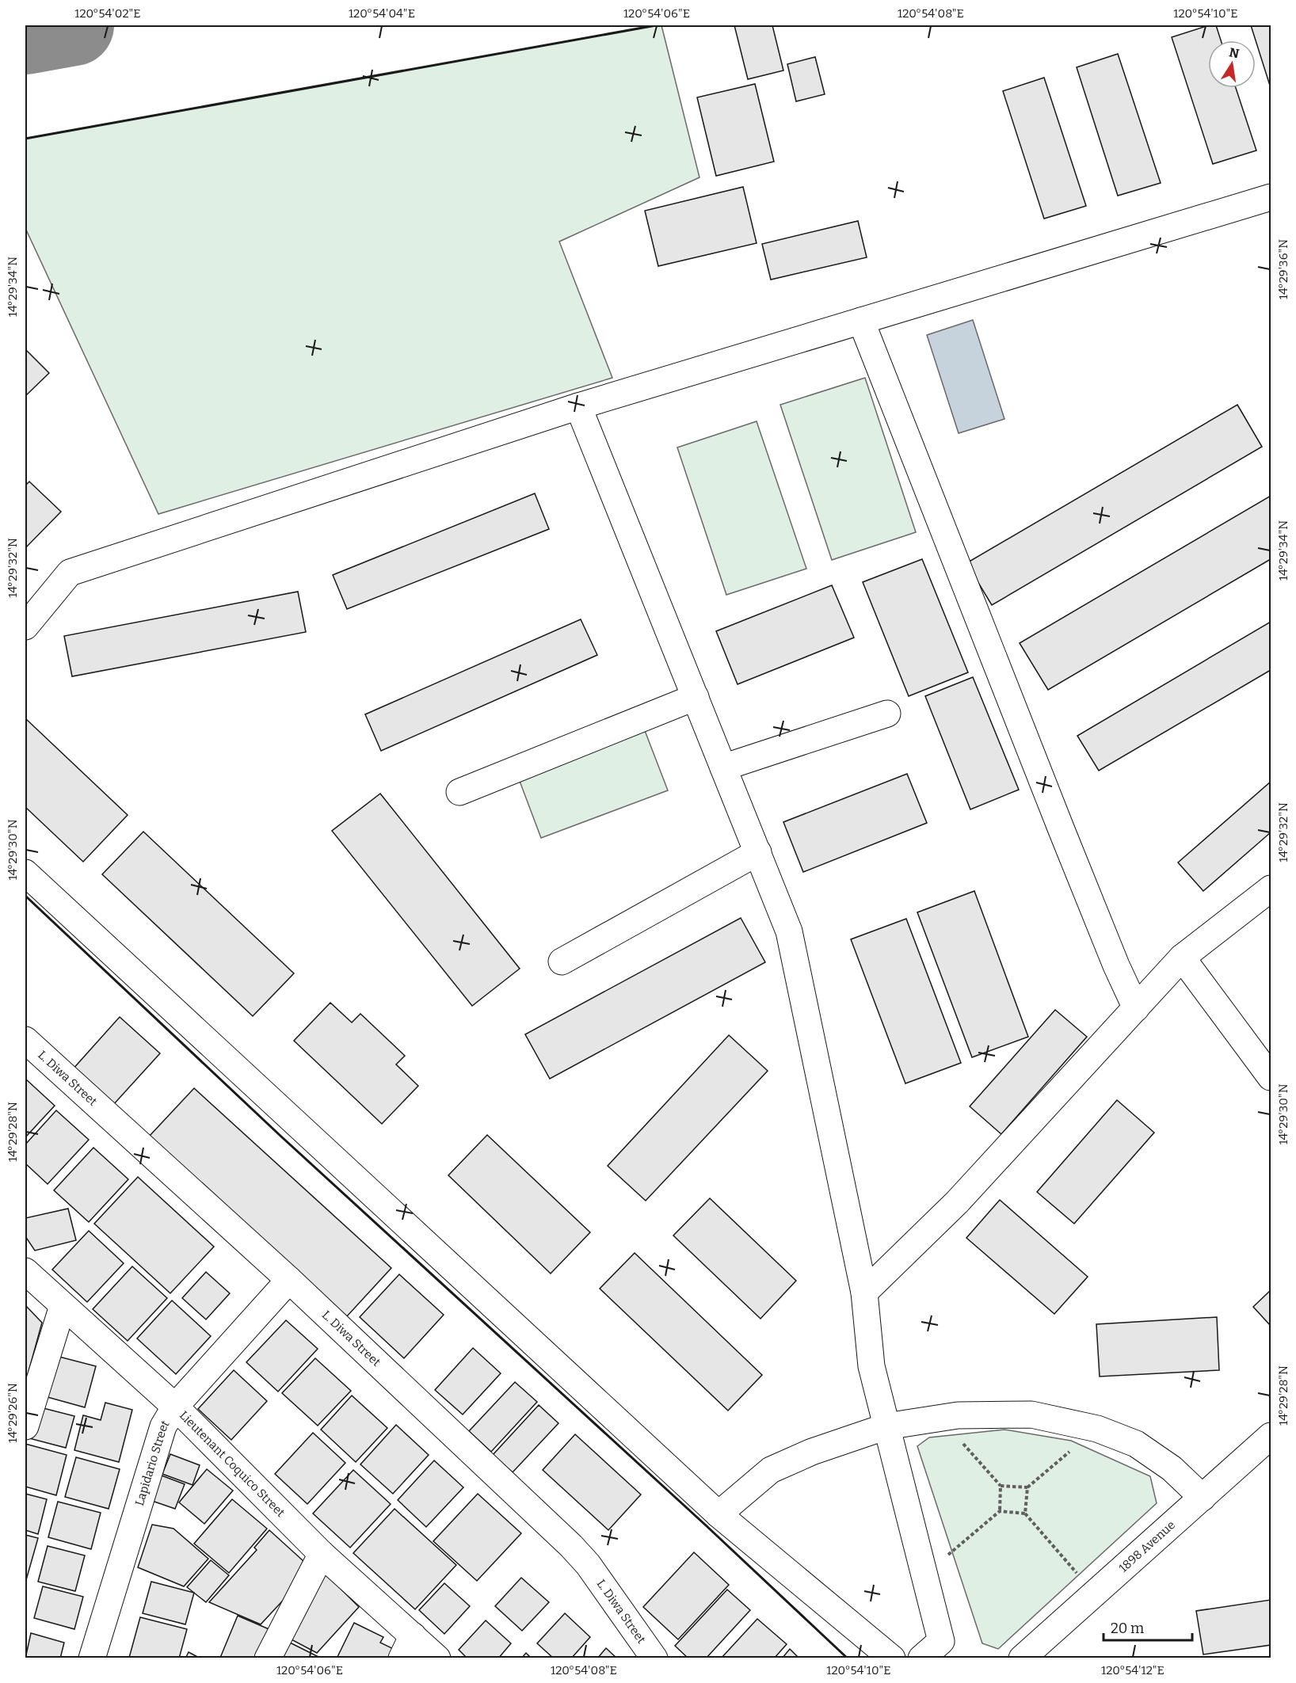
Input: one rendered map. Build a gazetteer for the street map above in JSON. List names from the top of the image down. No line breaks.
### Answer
{"streets":{"street":["L. Diwa Street","Lapidario Street","Lieutenant Coquico Street","1898 Avenue"]},"crossings":[["L. Diwa Street","Lapidario Street"],["Lapidario Street","Lieutenant Coquico Street"]],"scale_bar":"20 m","north":"top","coordinates":["120°54'02\"E","120°54'04\"E","120°54'06\"E","120°54'08\"E","120°54'10\"E","14°29'36\"N","14°29'34\"N","14°29'32\"N","14°29'30\"N","14°29'28\"N","14°29'26\"N","120°54'12\"E"]}
